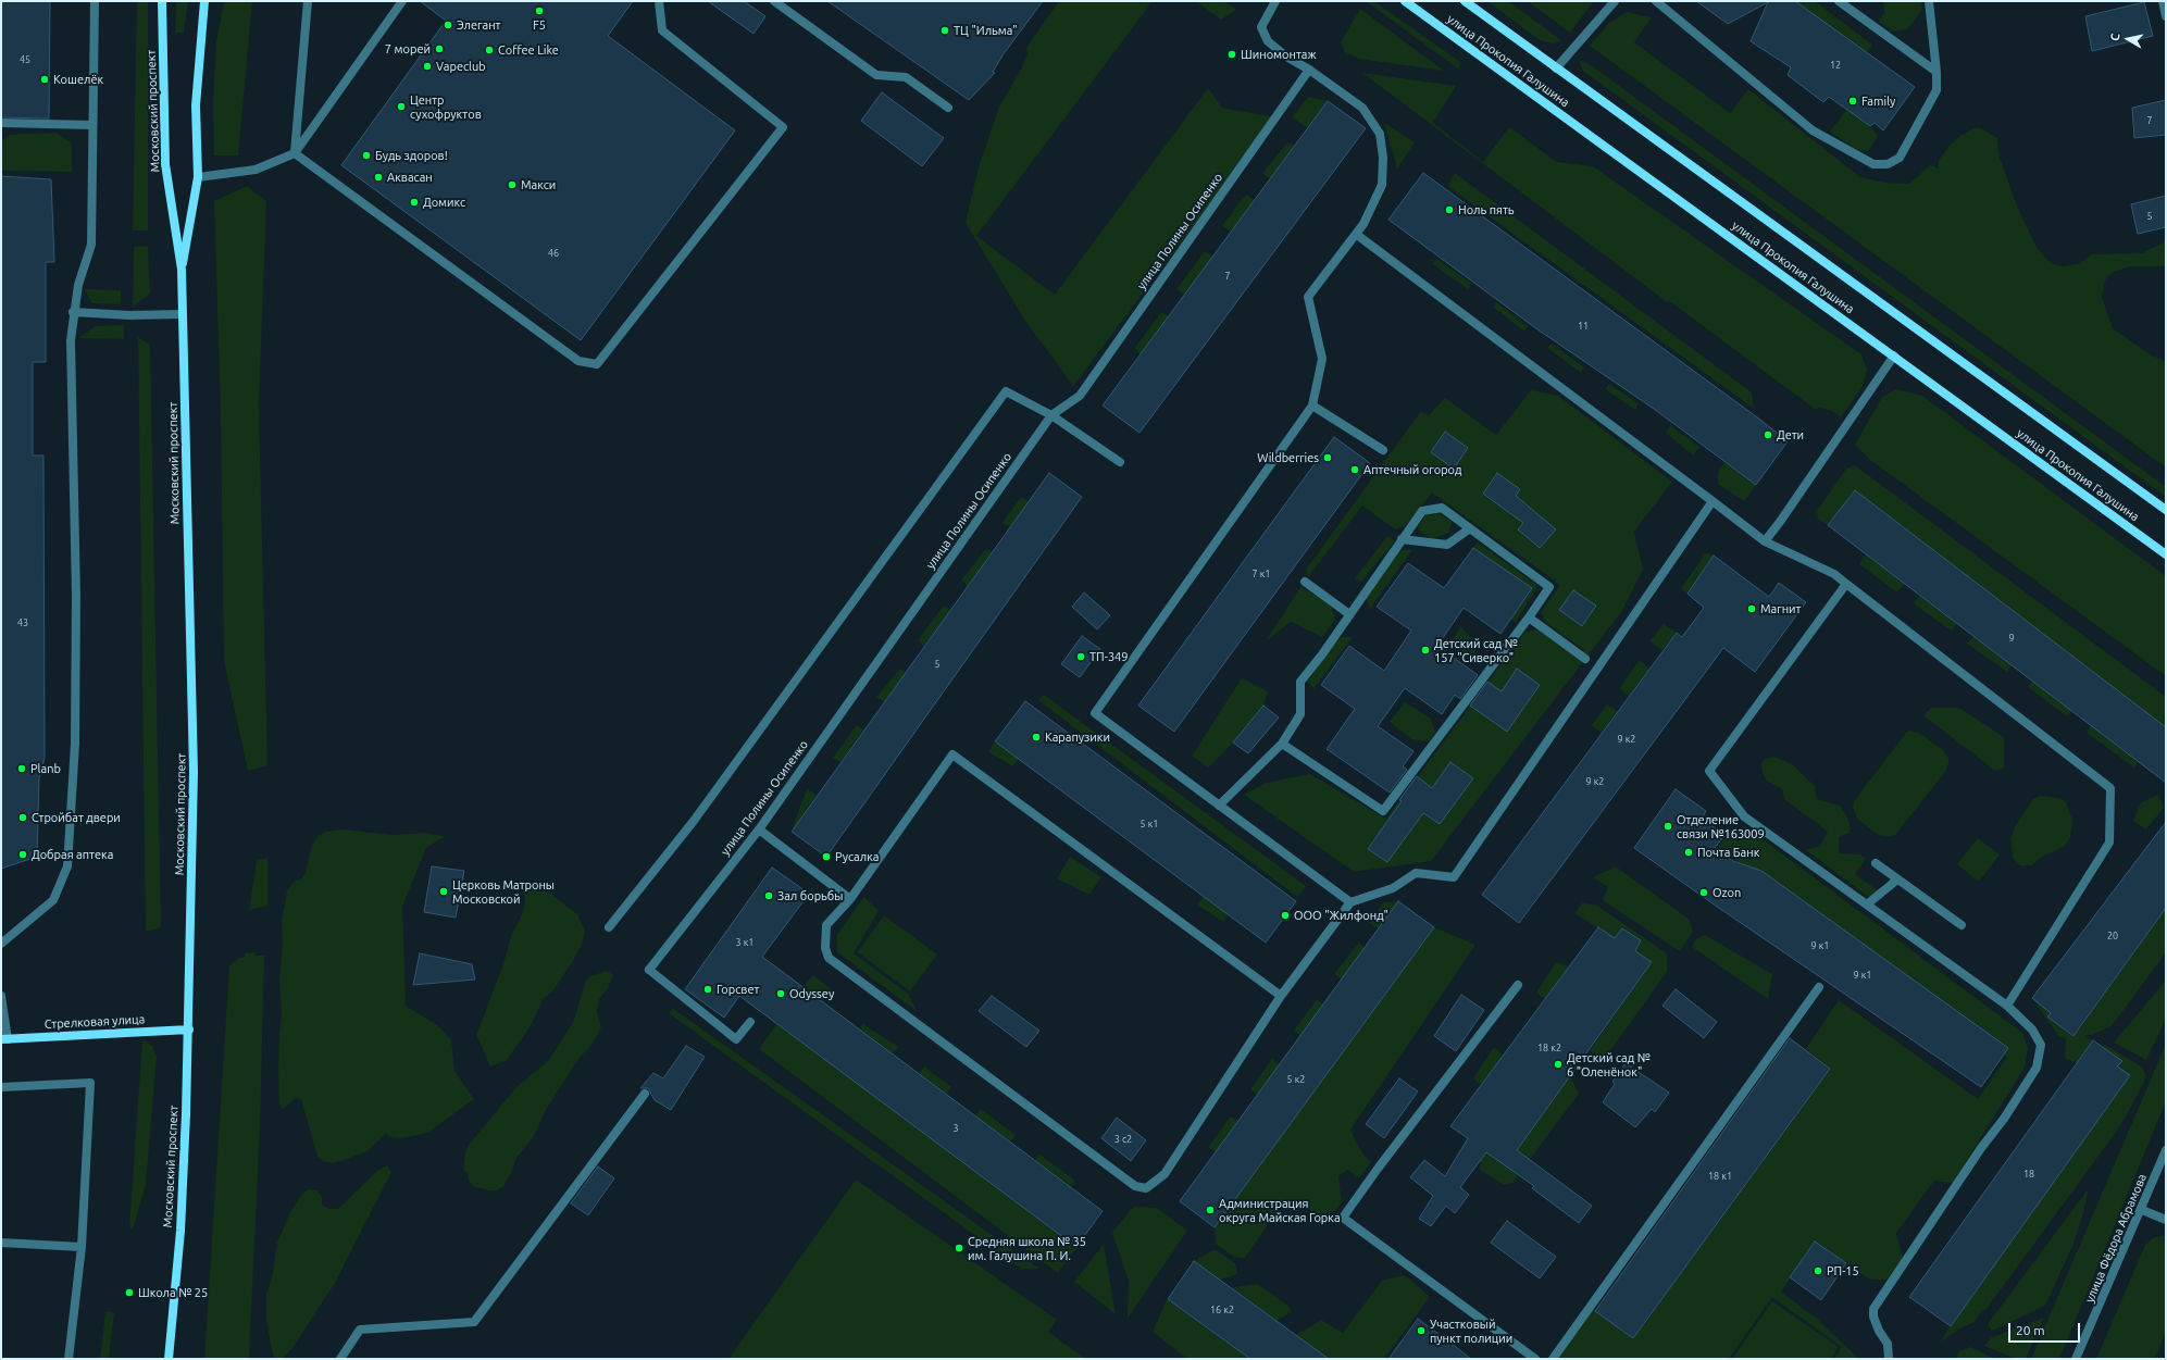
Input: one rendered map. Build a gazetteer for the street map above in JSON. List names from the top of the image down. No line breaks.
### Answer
{"streets":{"main road":["улица Прокопия Галушина","Московский проспект","Стрелковая улица"],"street":["улица Полины Осипенко","улица Фёдора Абрамова"]},"crossings":[["Московский проспект","Стрелковая улица"]],"places":["F5","Элегант","ТЦ \"Ильма\"","7 морей","Coffee Like","Шиномонтаж","Vapeclub","Кошелёк","Family","Центр сухофруктов","Будь здоров!","Аквасан","Макси","Домикс","Ноль пять","Дети","Wildberries","Аптечный огород","Магнит","Детский сад № 157 \"Сиверко\"","ТП-349","Карапузики","Planb","Стройбат двери","Отделение связи №163009","Почта Банк","Добрая аптека","Русалка","Церковь Матроны Московской","Ozon","Зал борьбы","ООО \"Жилфонд\"","Горсвет","Odyssey","Детский сад № 6 \"Оленёнок\"","Администрация округа Майская Горка","Средняя школа № 35 им. Галушина П. И.","РП-15","Школа № 25","Участковый пункт полиции"],"house_numbers":["45","12","7","5","46","7","11","7 к1","43","9","5","9 к2","9 к2","5 к1","20","3 к1","9 к1","9 к1","18 к2","5 к2","3","3 с2","18","18 к1","16 к2"],"scale_bar":"20 m","north":"left"}
